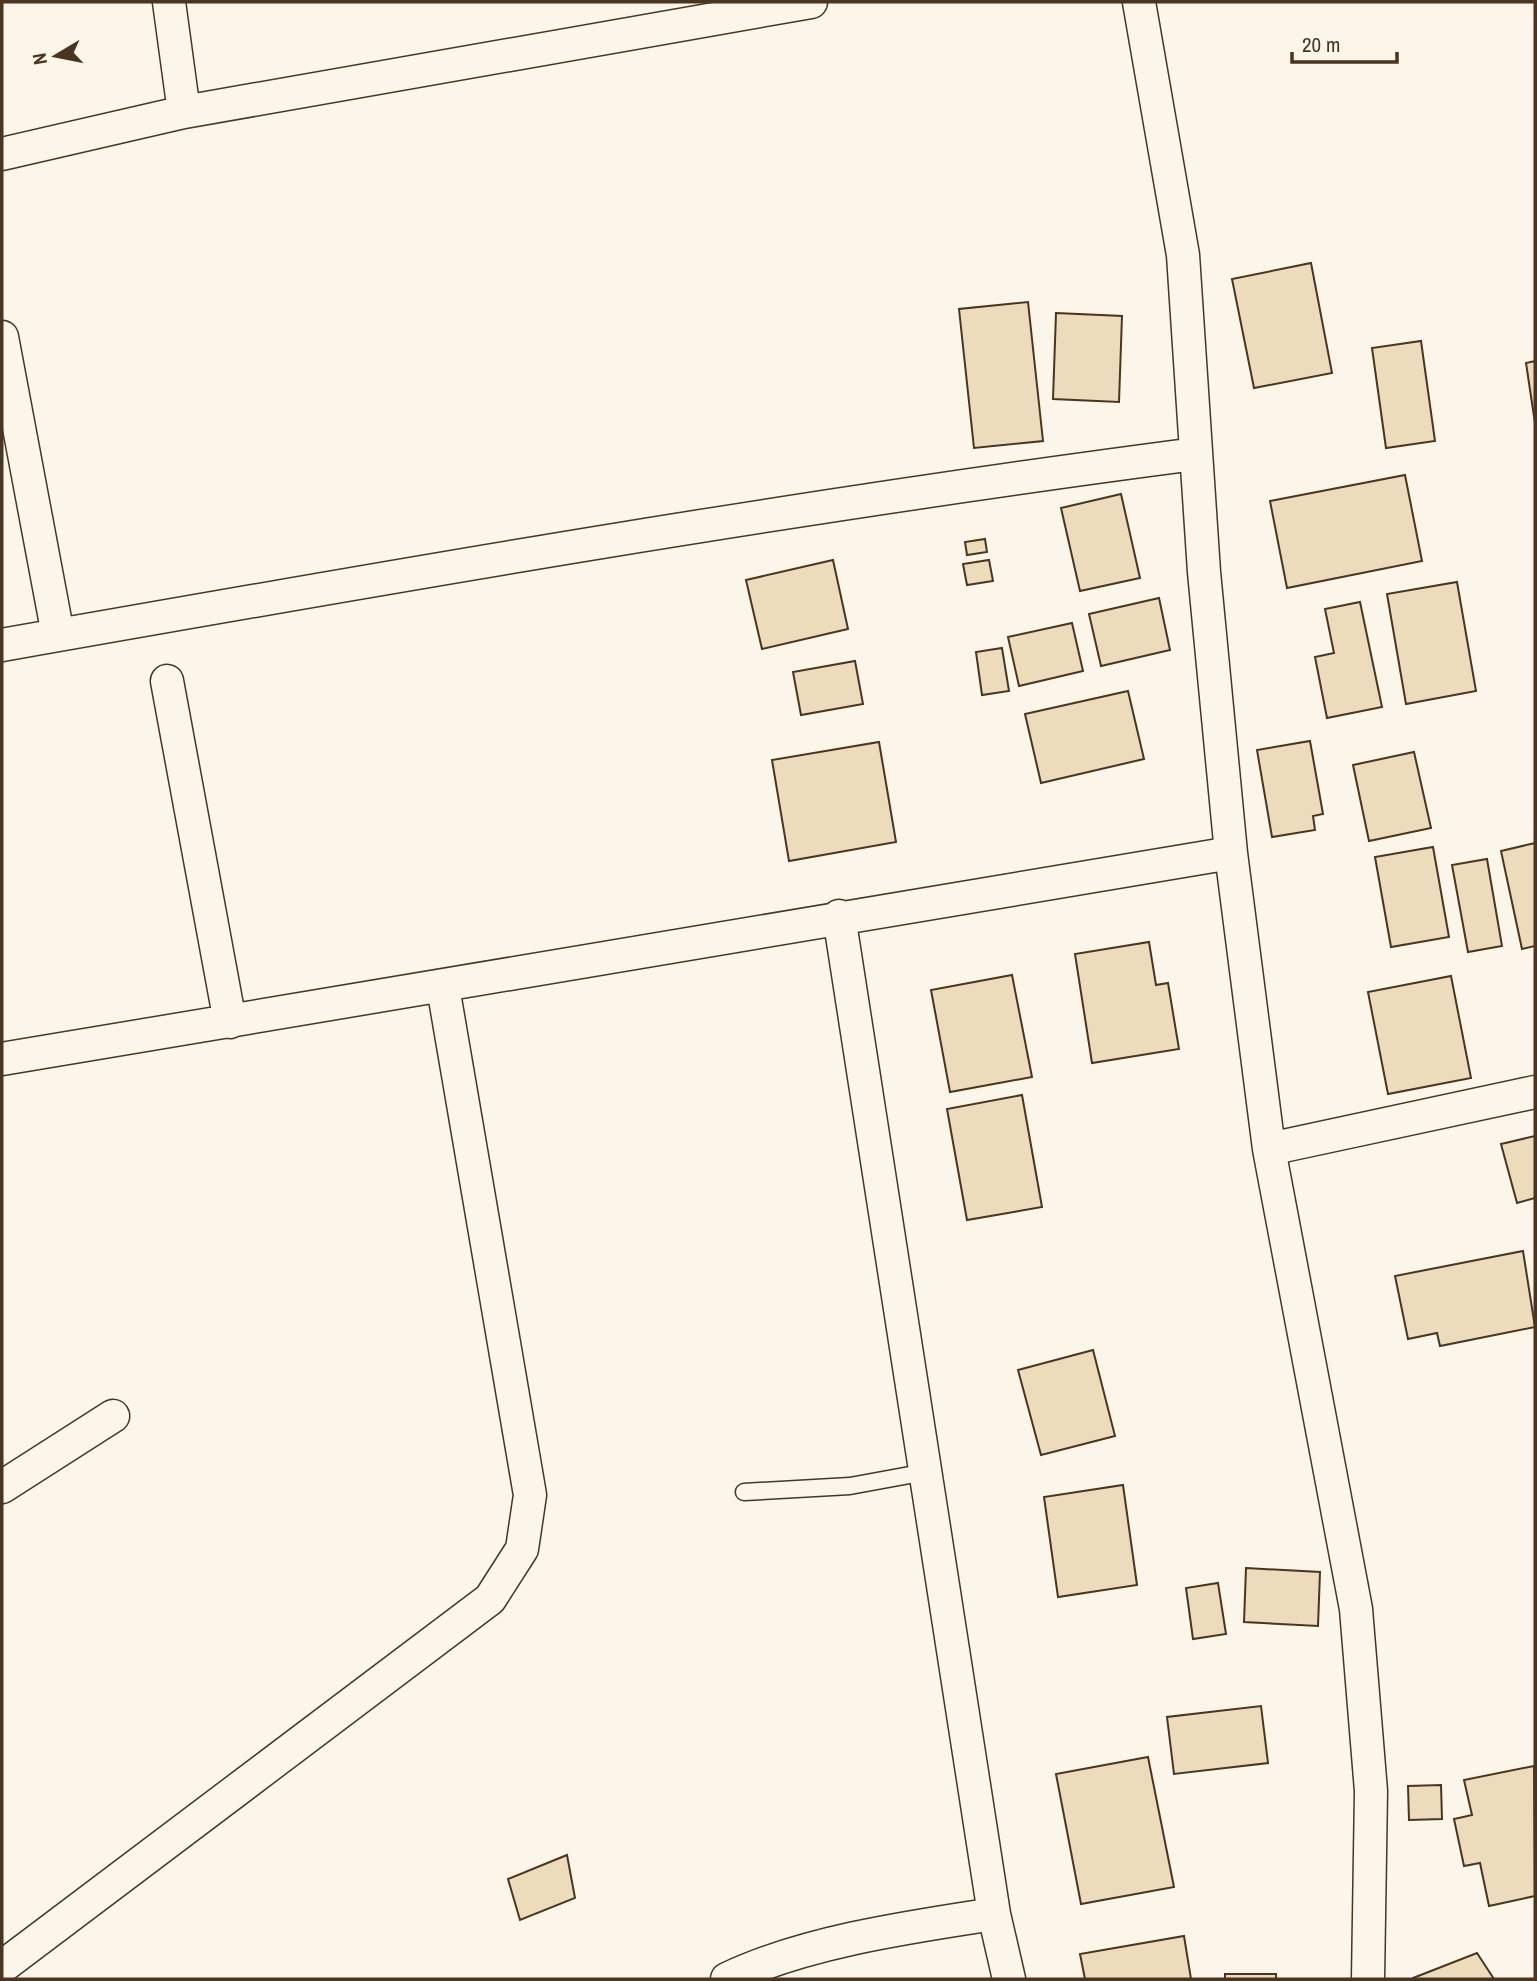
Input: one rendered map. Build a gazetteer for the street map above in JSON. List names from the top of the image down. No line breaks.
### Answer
{"scale_bar":"20 m","north":"left"}
